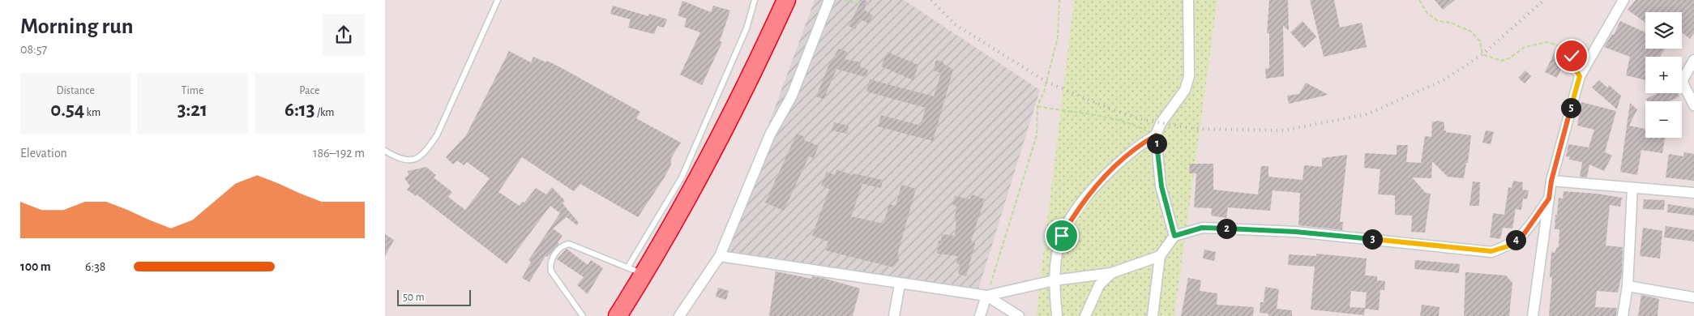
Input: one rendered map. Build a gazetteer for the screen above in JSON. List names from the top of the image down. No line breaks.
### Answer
{"scale_bar":"50 m","page":{"heading":["Morning run","08:57"],"map_buttons":["+","−"],"stats":[["Distance","0.54 km"],["Time","3:21"],["Pace","6:13 /km"]],"pins":["5","1","2","3","4"],"chart":["Elevation","186–192 m"],"list":[{"name":"100 m","note":"6:38"}],"scale":"50 m"}}
